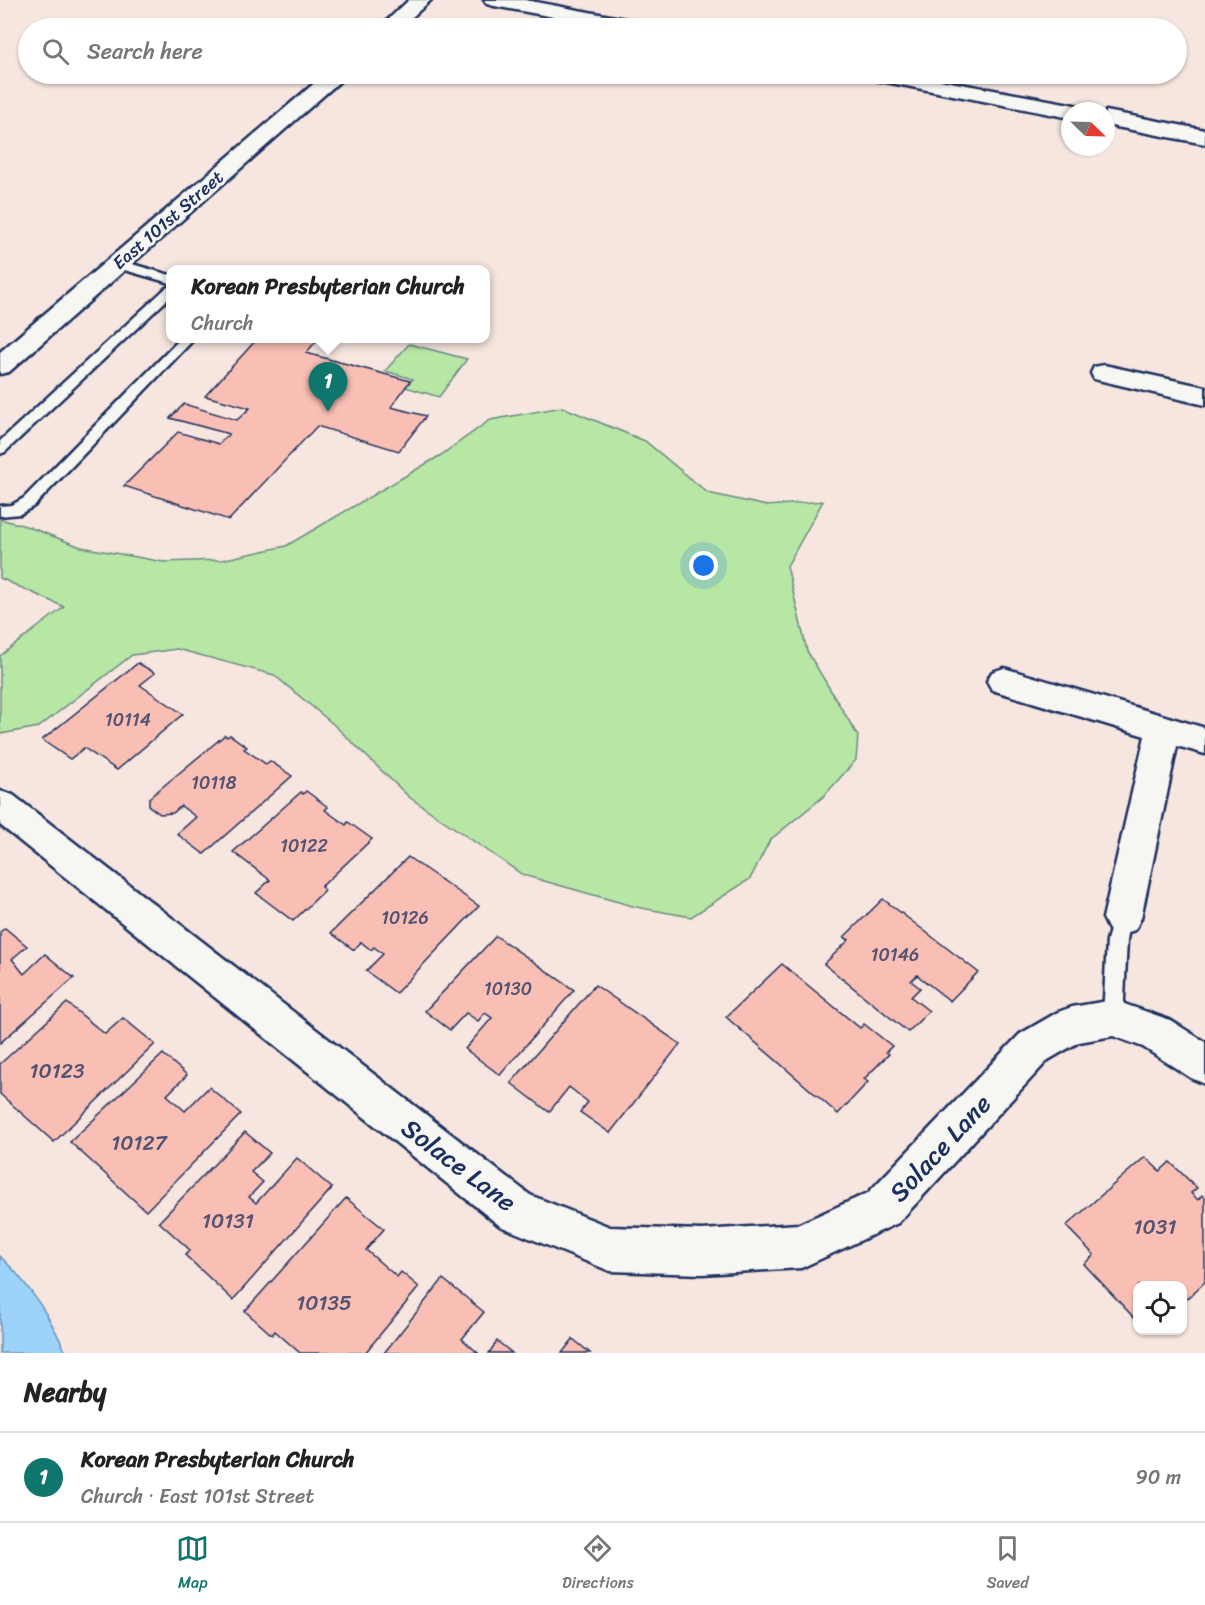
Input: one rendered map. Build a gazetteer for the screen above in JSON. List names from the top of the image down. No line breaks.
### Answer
{"streets":{"street":["East 101st Street","Solace Lane"]},"house_numbers":["10114","10118","10122","10126","10146","10130","10123","10127","10131","1031","10135"],"north":"bottom right","page":{"search":"Search here","popup":["Korean Presbyterian Church","Church"],"pins":"1","heading":"Nearby","list":[{"mark":"1","name":"Korean Presbyterian Church","note":"Church · East 101st Street","value":"90 m"}],"nav":["Map","Directions","Saved"]}}
